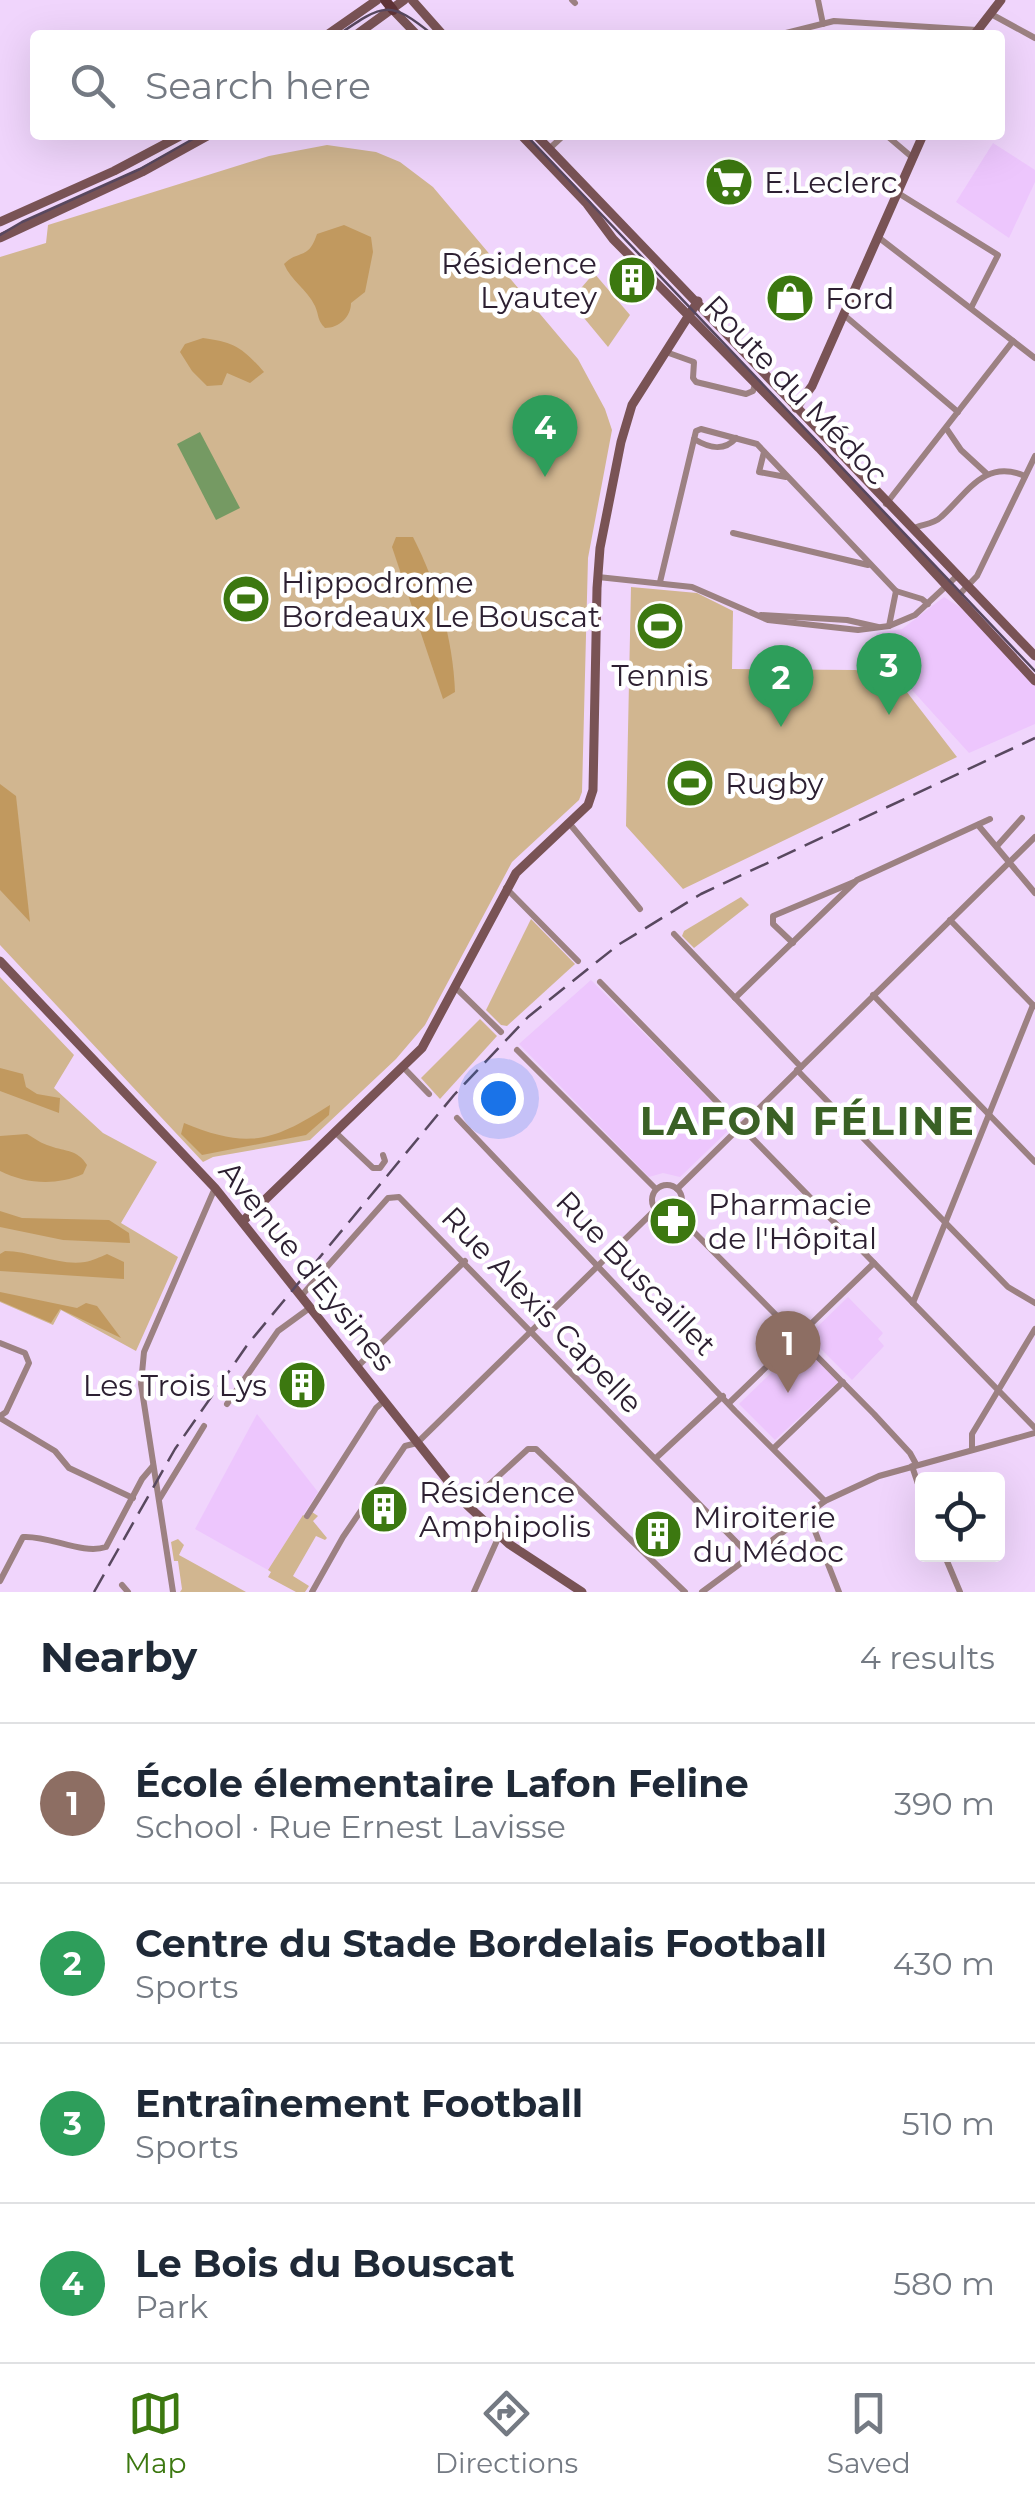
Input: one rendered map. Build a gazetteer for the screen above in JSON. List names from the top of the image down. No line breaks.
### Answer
{"streets":{"street":["Route du Médoc","Avenue d'Eysines","Rue Buscaillet","Rue Alexis Capelle"]},"crossings":[["Avenue d'Eysines","Rue Alexis Capelle"]],"districts":["LAFON FÉLINE"],"places":{"supermarket":["E.Leclerc"],"building":["Résidence Lyautey","Les Trois Lys","Résidence Amphipolis","Miroiterie du Médoc"],"shop":["Ford"],"sports":["Hippodrome Bordeaux Le Bouscat","Tennis","Rugby"],"pharmacy":["Pharmacie de l'Hôpital"]},"page":{"search":"Search here","pins":["4","3","2","1"],"heading":["Nearby","4 results"],"list":[{"mark":"1","name":"École élementaire Lafon Feline","note":"School · Rue Ernest Lavisse","value":"390 m"},{"mark":"2","name":"Centre du Stade Bordelais Football","note":"Sports","value":"430 m"},{"mark":"3","name":"Entraînement Football","note":"Sports","value":"510 m"},{"mark":"4","name":"Le Bois du Bouscat","note":"Park","value":"580 m"}],"nav":["Map","Directions","Saved"]}}
